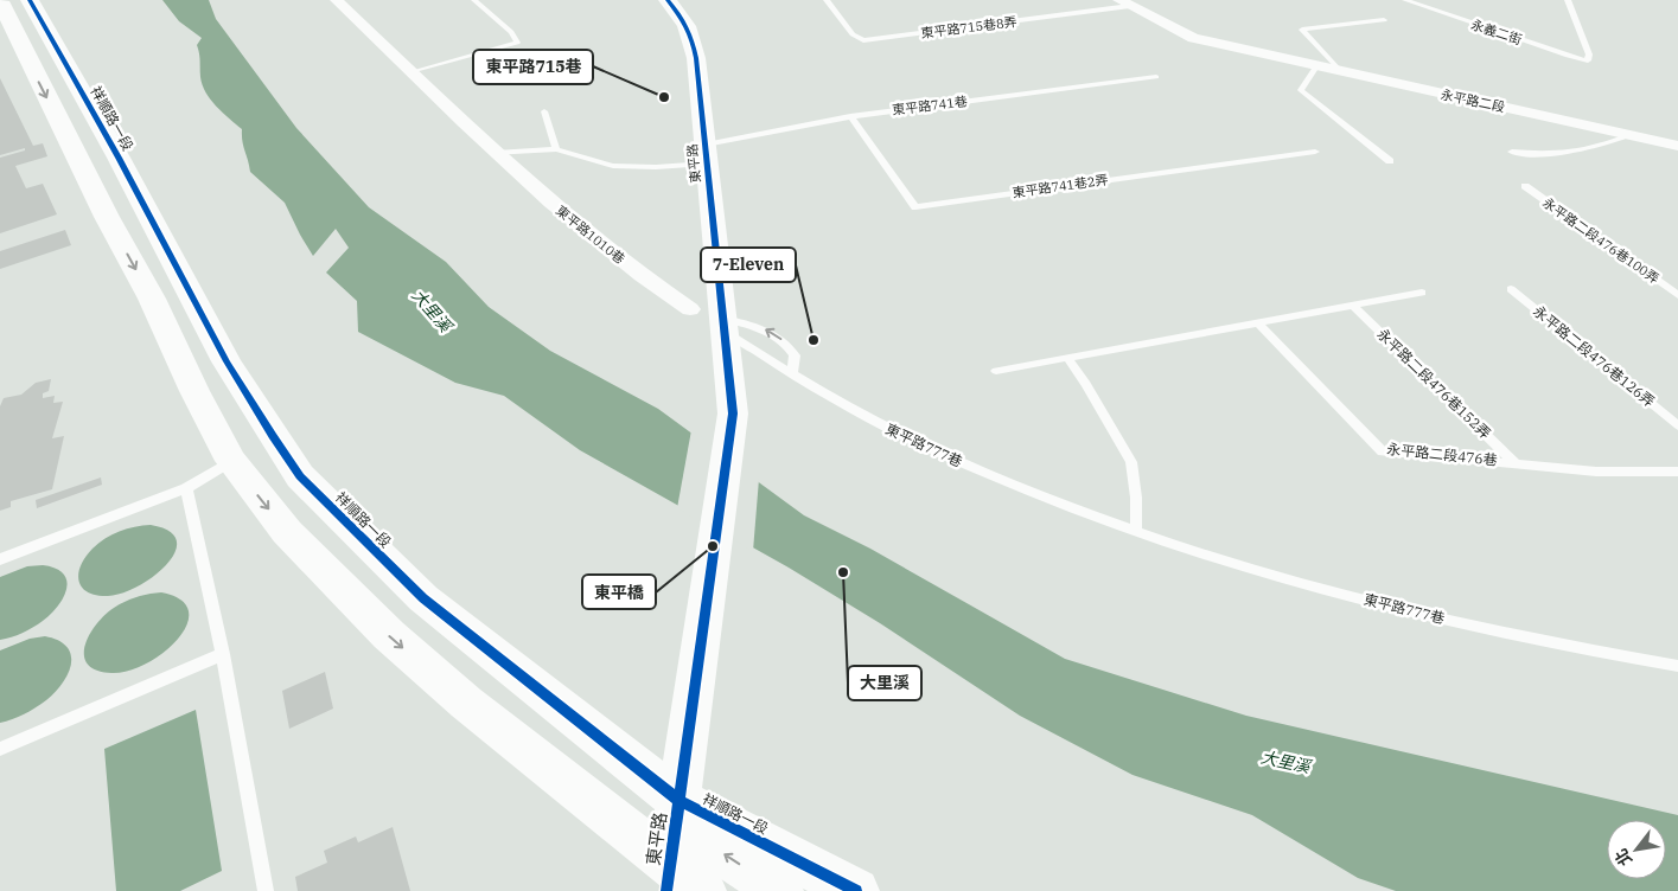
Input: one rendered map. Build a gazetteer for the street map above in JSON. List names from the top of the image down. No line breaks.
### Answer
{"streets":{"main road":["祥順路一段","東平路"],"street":["永平路二段","東平路1010巷"],"lane":["東平路715巷8弄","永義二街","東平路741巷","東平路741巷2弄","永平路二段476巷100弄","永平路二段476巷126弄","永平路二段476巷152弄","東平路777巷","永平路二段476巷"]},"crossings":[["東平路715巷8弄","永平路二段"],["東平路741巷","東平路"],["東平路741巷","東平路741巷2弄"],["祥順路一段","東平路"],["東平路","東平路777巷"],["永平路二段476巷152弄","永平路二段476巷"]],"water":["大里溪"],"places":["東平路715巷","7-Eleven","東平橋","大里溪"],"north":"bottom left"}
